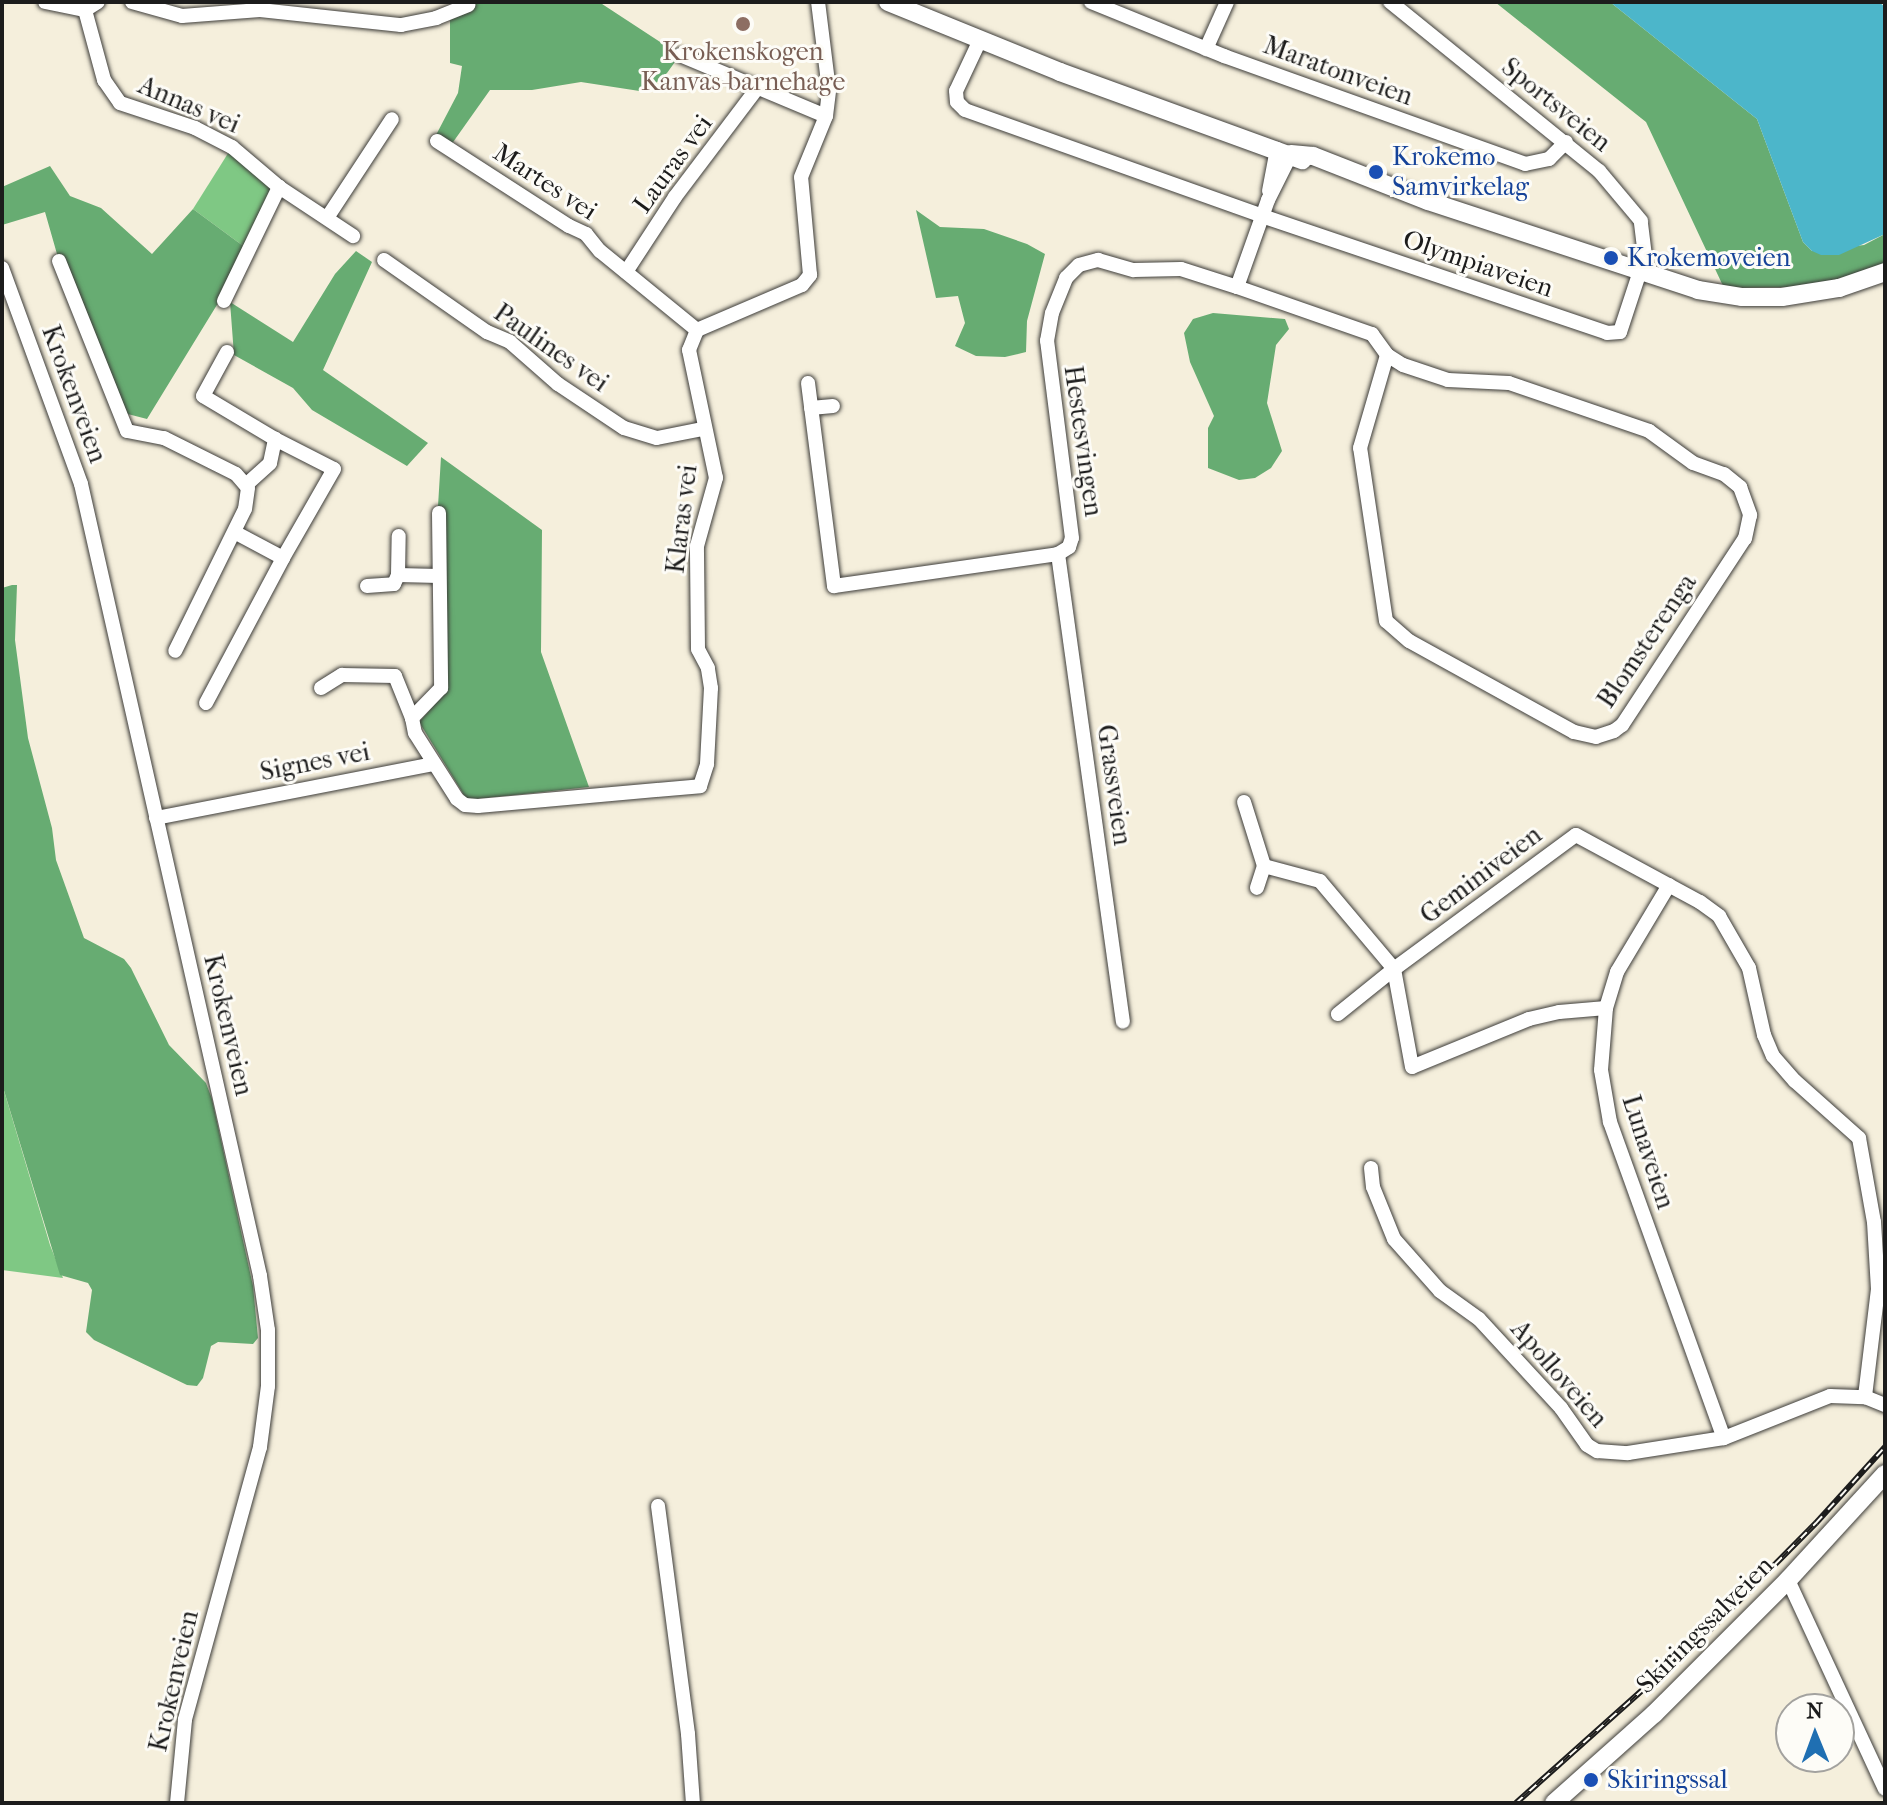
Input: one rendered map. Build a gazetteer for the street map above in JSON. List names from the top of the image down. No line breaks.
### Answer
{"streets":{"main road":["Skiringssalveien"],"street":["Maratonveien","Annas vei","Sportsveien","Lauras vei","Martes vei","Olympiaveien","Paulines vei","Krokenveien","Hestesvingen","Klaras vei","Blomsterenga","Signes vei","Grassveien","Geminiveien","Lunaveien","Apolloveien"]},"crossings":[["Maratonveien","Sportsveien"],["Sportsveien","Olympiaveien"],["Lauras vei","Martes vei"],["Martes vei","Klaras vei"],["Paulines vei","Klaras vei"],["Krokenveien","Signes vei"],["Hestesvingen","Blomsterenga"],["Hestesvingen","Grassveien"],["Klaras vei","Signes vei"],["Geminiveien","Lunaveien"],["Geminiveien","Apolloveien"],["Lunaveien","Apolloveien"]],"places":["Krokenskogen Kanvas-barnehage","Krokemo Samvirkelag","Krokemoveien","Skiringssal"],"north":"top"}
